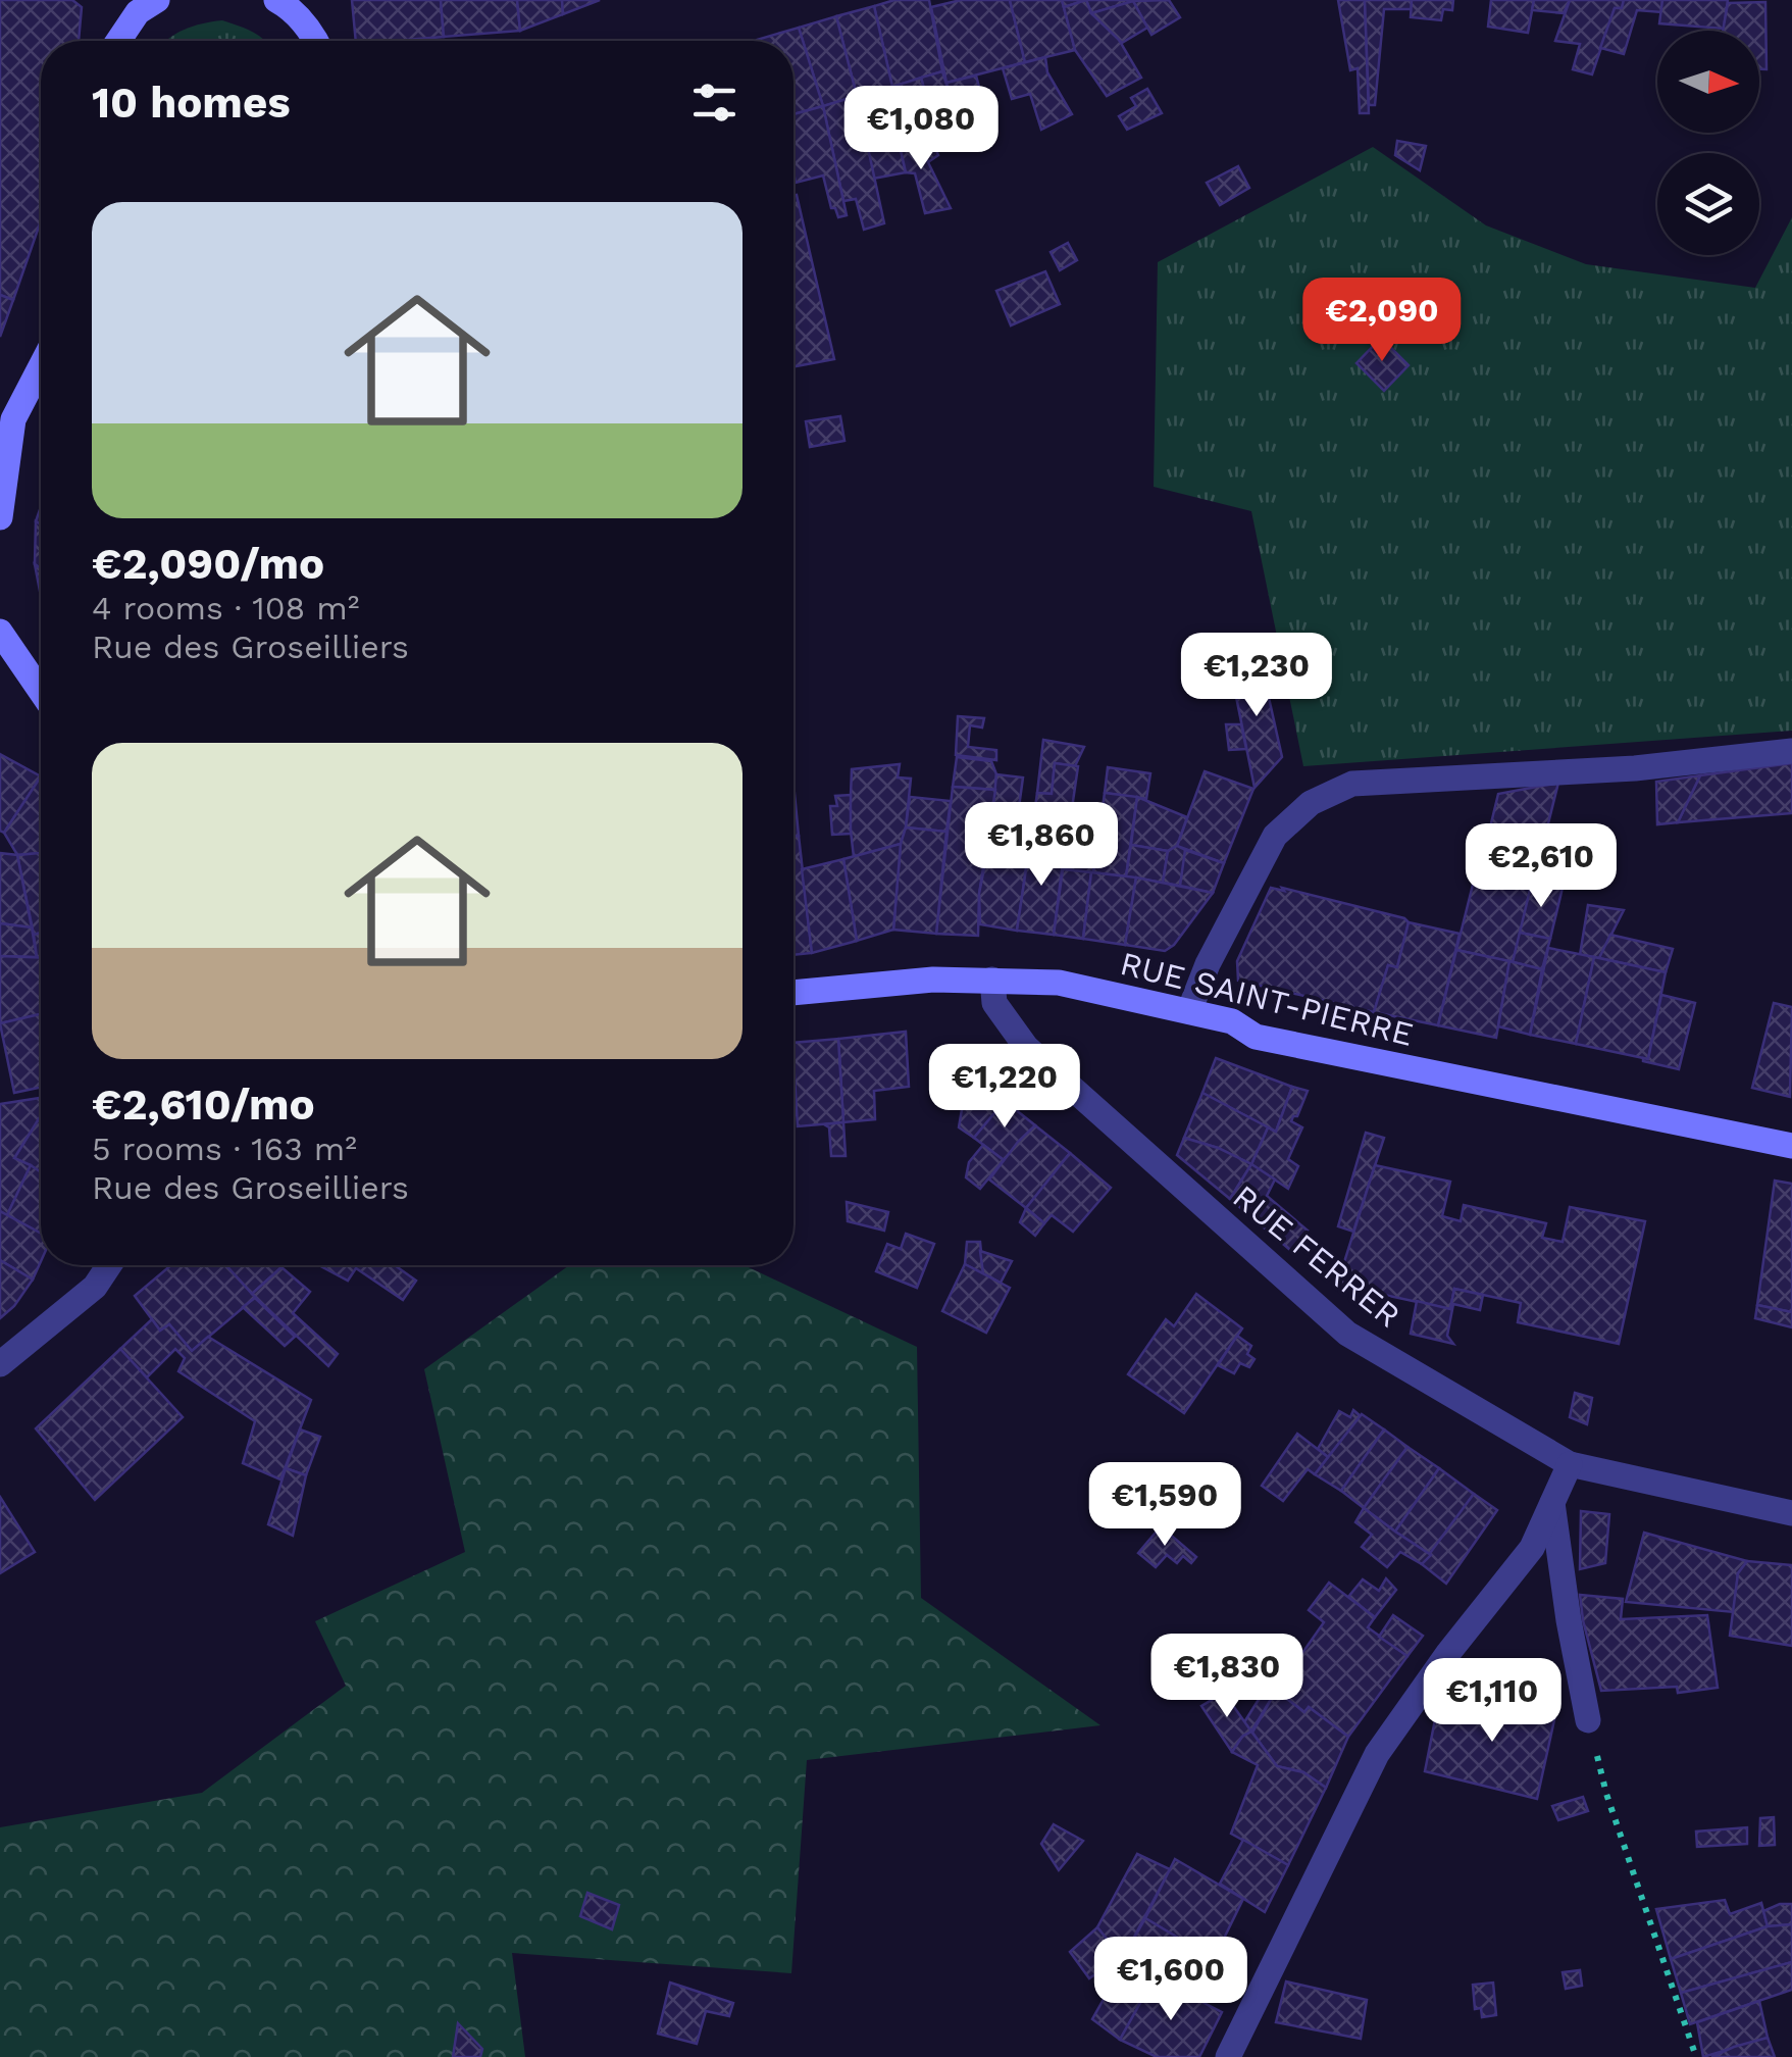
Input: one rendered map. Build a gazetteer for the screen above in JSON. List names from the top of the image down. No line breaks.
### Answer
{"streets":{"street":["RUE SAINT-PIERRE","RUE FERRER"]},"crossings":[["RUE SAINT-PIERRE","RUE FERRER"]],"north":"right","page":{"heading":"10 homes","price":["€1,080","€2,090","€1,230","€1,860","€2,610","€1,220","€1,590","€1,830","€1,110","€1,600"],"list":[{"name":"€2,090/mo","note":"4 rooms · 108 m² · Rue des Groseilliers"},{"name":"€2,610/mo","note":"5 rooms · 163 m² · Rue des Groseilliers"}]}}
